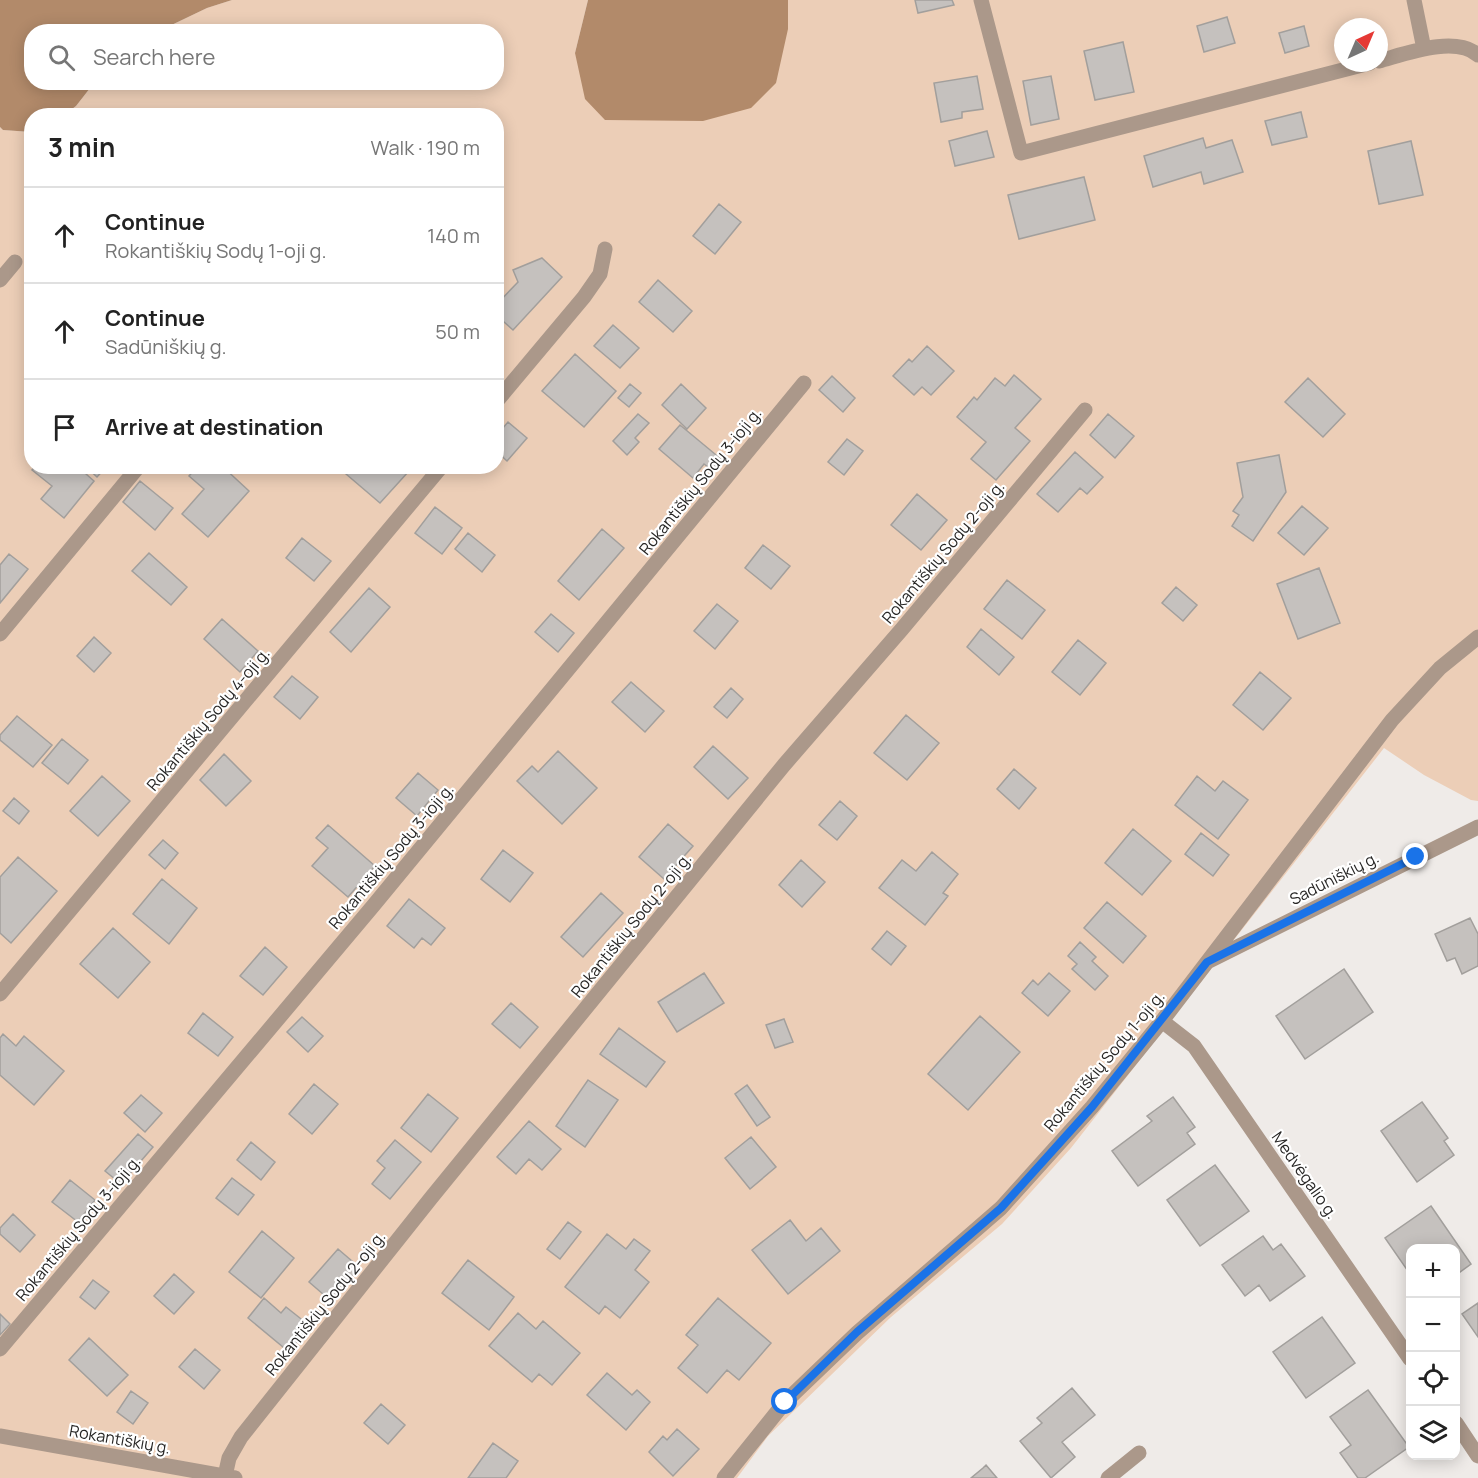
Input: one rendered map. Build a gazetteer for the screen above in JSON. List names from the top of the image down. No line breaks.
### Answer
{"streets":{"street":["Rokantiškių Sodų 3-ioji g.","Rokantiškių Sodų 2-oji g.","Rokantiškių Sodų 4-oji g.","Sadūniškių g.","Rokantiškių Sodų 1-oji g.","Medvėgalio g.","Rokantiškių g."]},"crossings":[["Rokantiškių Sodų 2-oji g.","Rokantiškių g."],["Sadūniškių g.","Rokantiškių Sodų 1-oji g."],["Rokantiškių Sodų 1-oji g.","Medvėgalio g."]],"north":"top right","page":{"search":"Search here","heading":["3 min","Walk · 190 m"],"list":[["Continue","Rokantiškių Sodų 1-oji g.","140 m"],["Continue","Sadūniškių g.","50 m"],"Arrive at destination"],"map_buttons":["+","−"]}}
